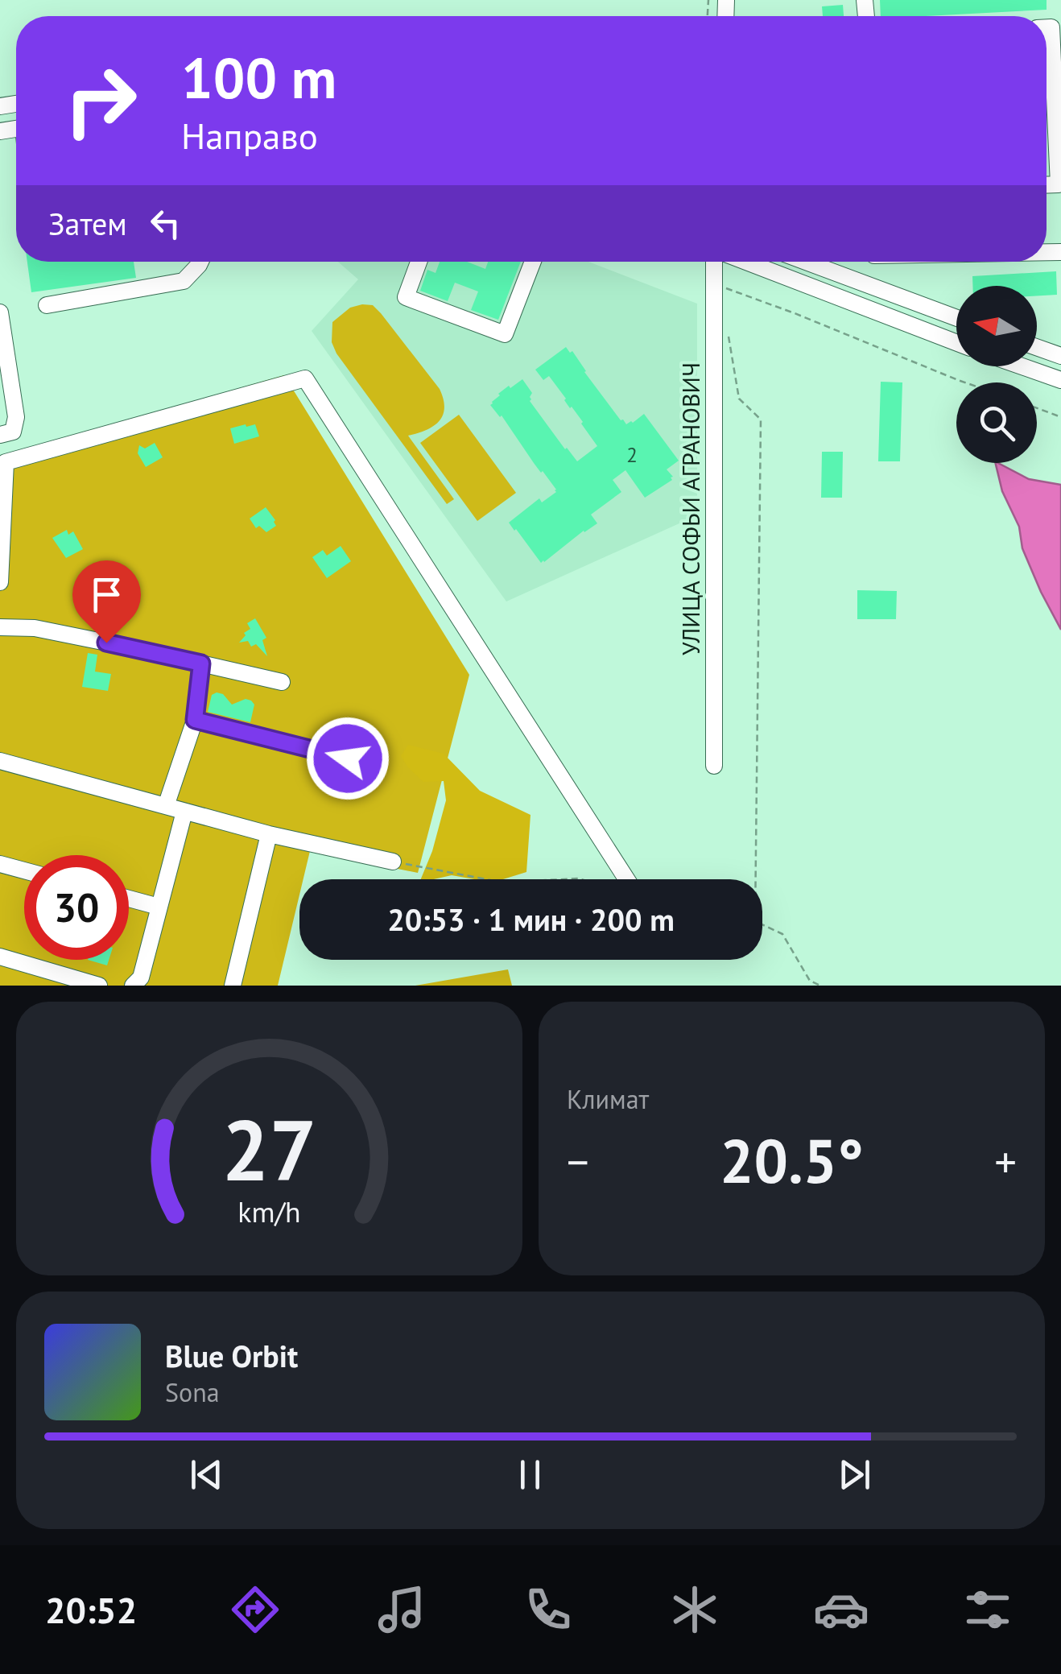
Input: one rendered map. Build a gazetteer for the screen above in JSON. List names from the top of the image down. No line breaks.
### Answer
{"streets":{"street":["УЛИЦА СОФЬИ АГРАНОВИЧ"]},"house_numbers":["2"],"north":"left","page":{"turn":["100 m","Направо"],"then":"Затем","limit":"30","trip":"20:53 · 1 мин · 200 m","tile":"Климат","heat":["−","20.5°","+"],"song":["Blue Orbit","Sona"],"tabs":"20:52","gauge":["27","km/h"]}}
